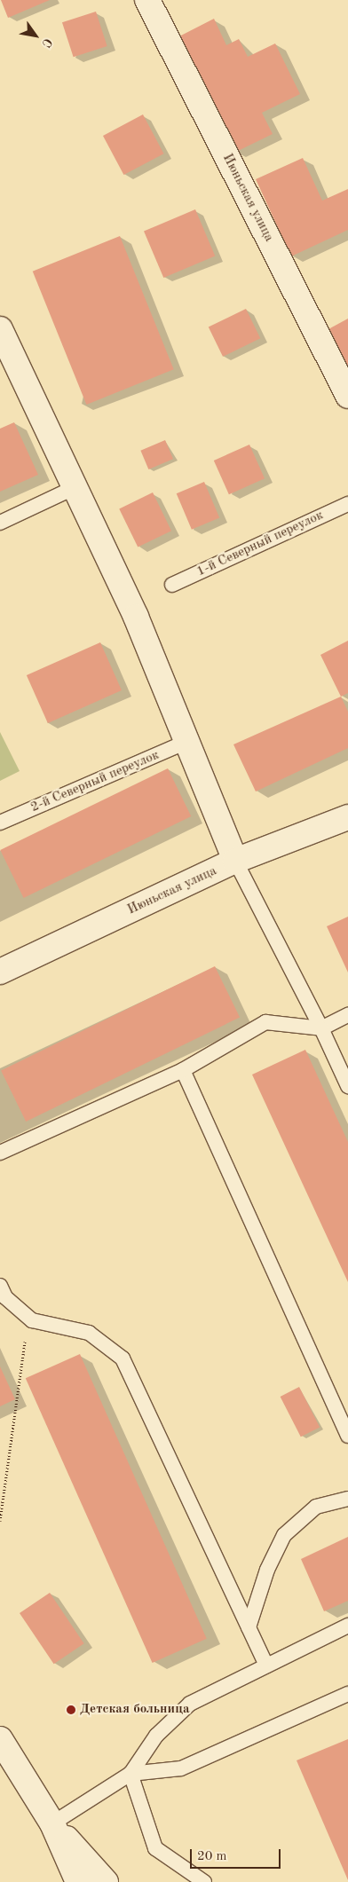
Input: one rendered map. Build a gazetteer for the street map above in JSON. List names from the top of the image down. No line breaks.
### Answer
{"streets":{"street":["Июньская улица"],"lane":["1-й Северный переулок","2-й Северный переулок"]},"places":["Детская больница"],"scale_bar":"20 m","north":"bottom right"}
